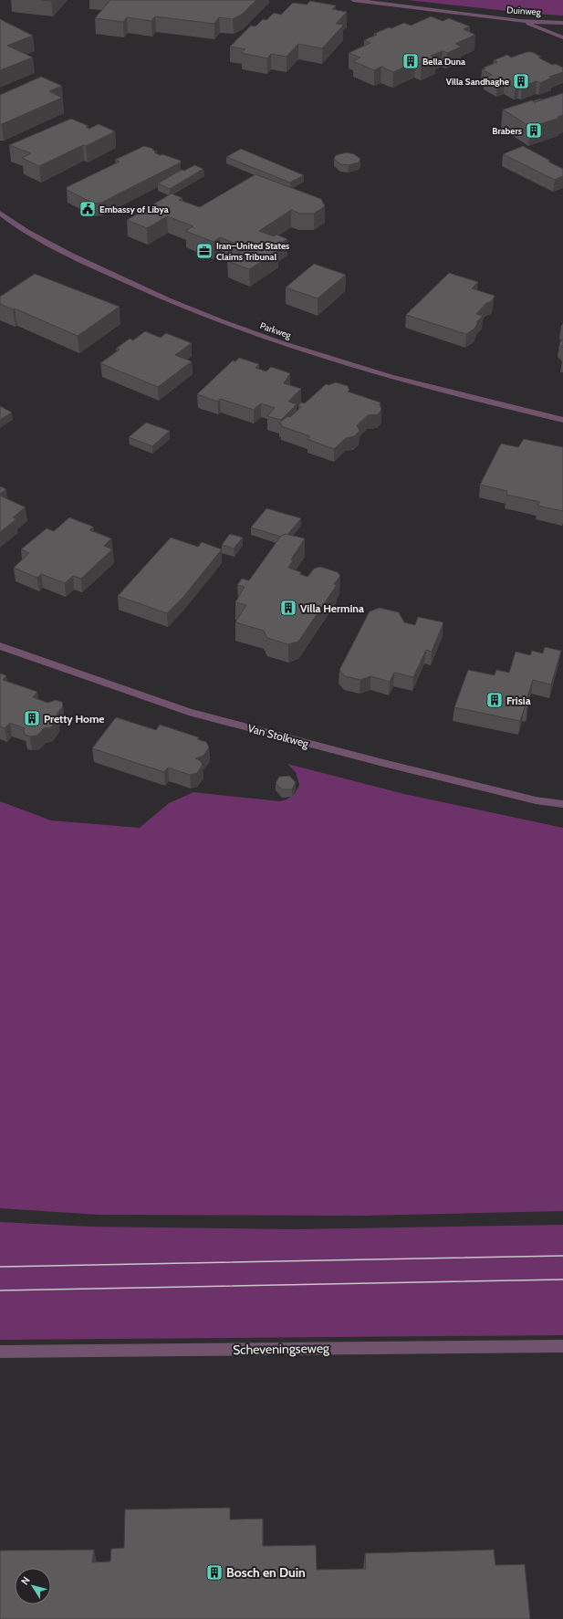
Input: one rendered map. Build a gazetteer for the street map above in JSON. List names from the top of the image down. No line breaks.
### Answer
{"streets":{"street":["Duinweg","Parkweg","Van Stolkweg","Scheveningseweg"]},"places":{"building":["Bella Duna","Villa Sandhaghe","Brabers","Villa Hermina","Frisia","Pretty Home","Bosch en Duin"],"public building":["Embassy of Libya"],"office":["Iran–United States Claims Tribunal"]},"north":"top left"}
